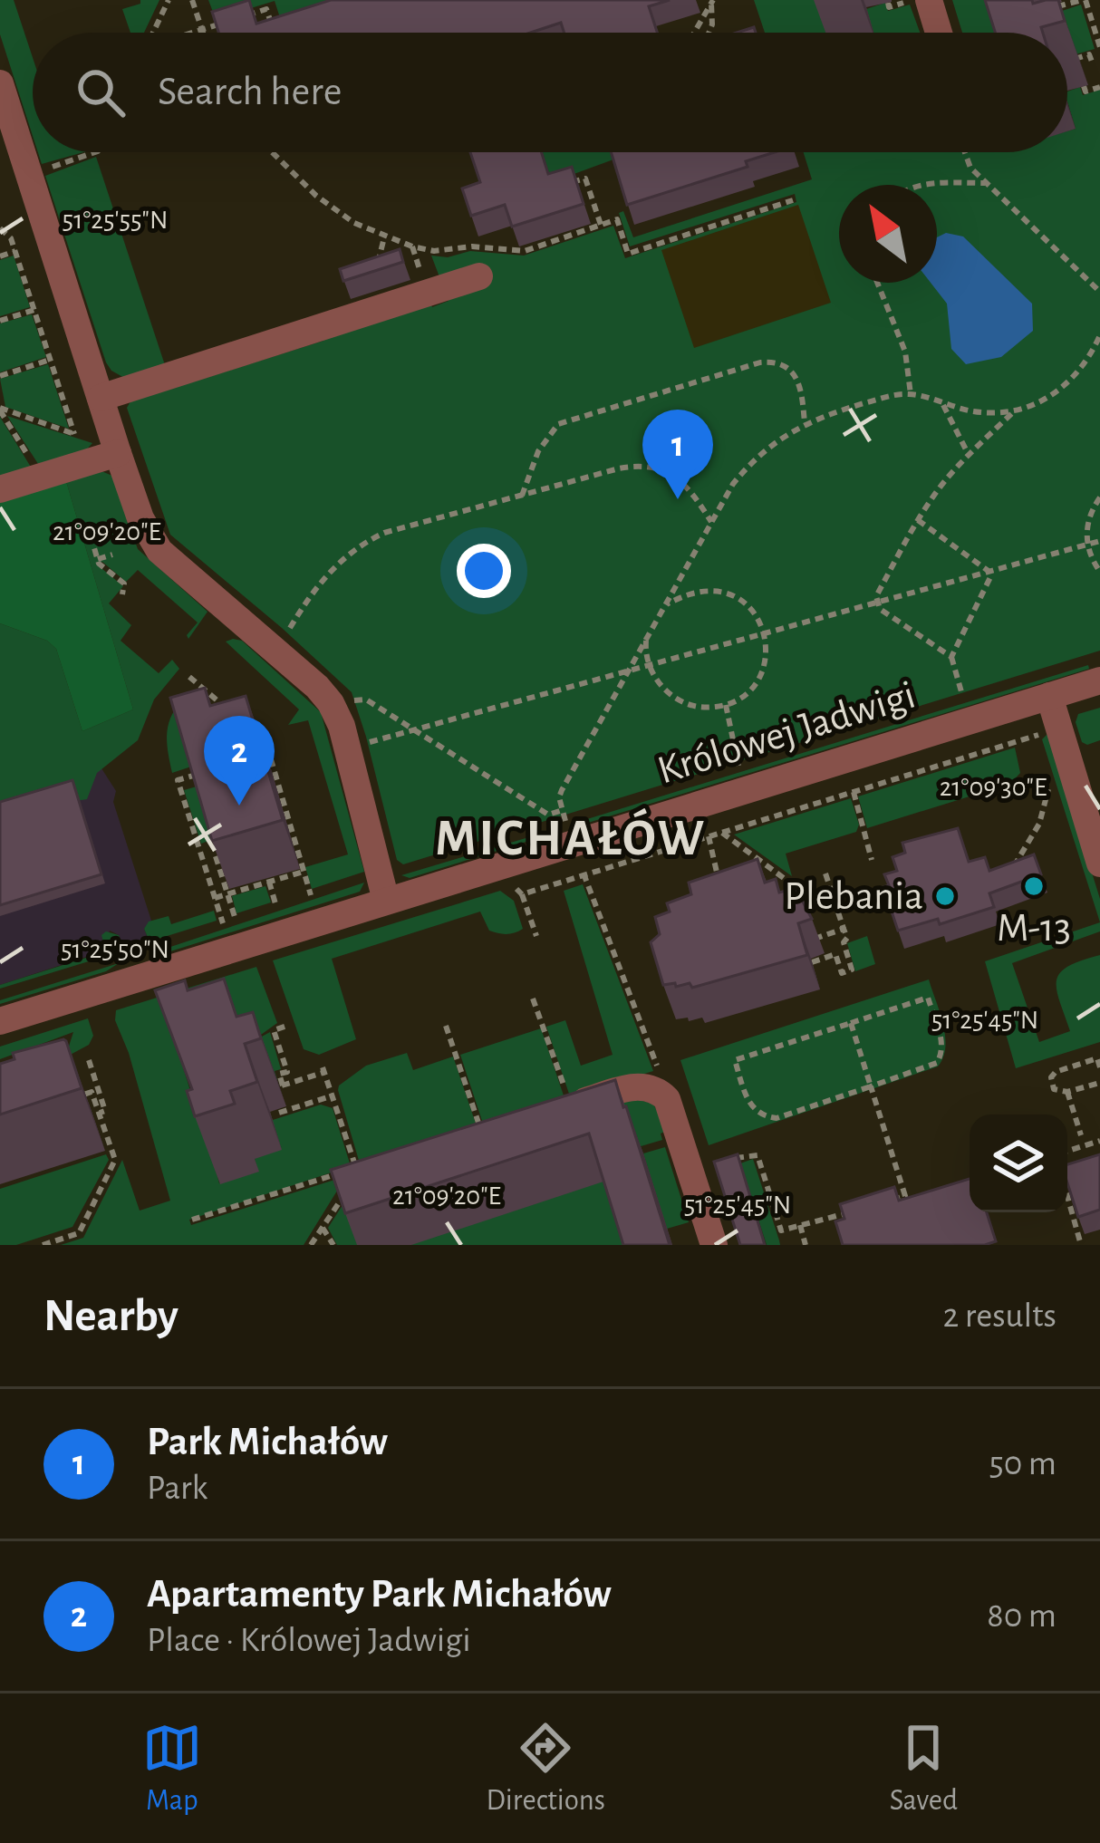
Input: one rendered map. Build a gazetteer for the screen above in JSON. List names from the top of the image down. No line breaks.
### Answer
{"streets":{"street":["Królowej Jadwigi"]},"districts":["MICHAŁÓW"],"places":["M-13","Plebania"],"north":"top left","page":{"search":"Search here","pins":["1","2"],"heading":["Nearby","2 results"],"list":[{"mark":"1","name":"Park Michałów","note":"Park","value":"50 m"},{"mark":"2","name":"Apartamenty Park Michałów","note":"Place · Królowej Jadwigi","value":"80 m"}],"nav":["Map","Directions","Saved"]},"coordinates":["51°25'55\"N","21°09'20\"E","21°09'30\"E","51°25'50\"N","51°25'45\"N"]}
